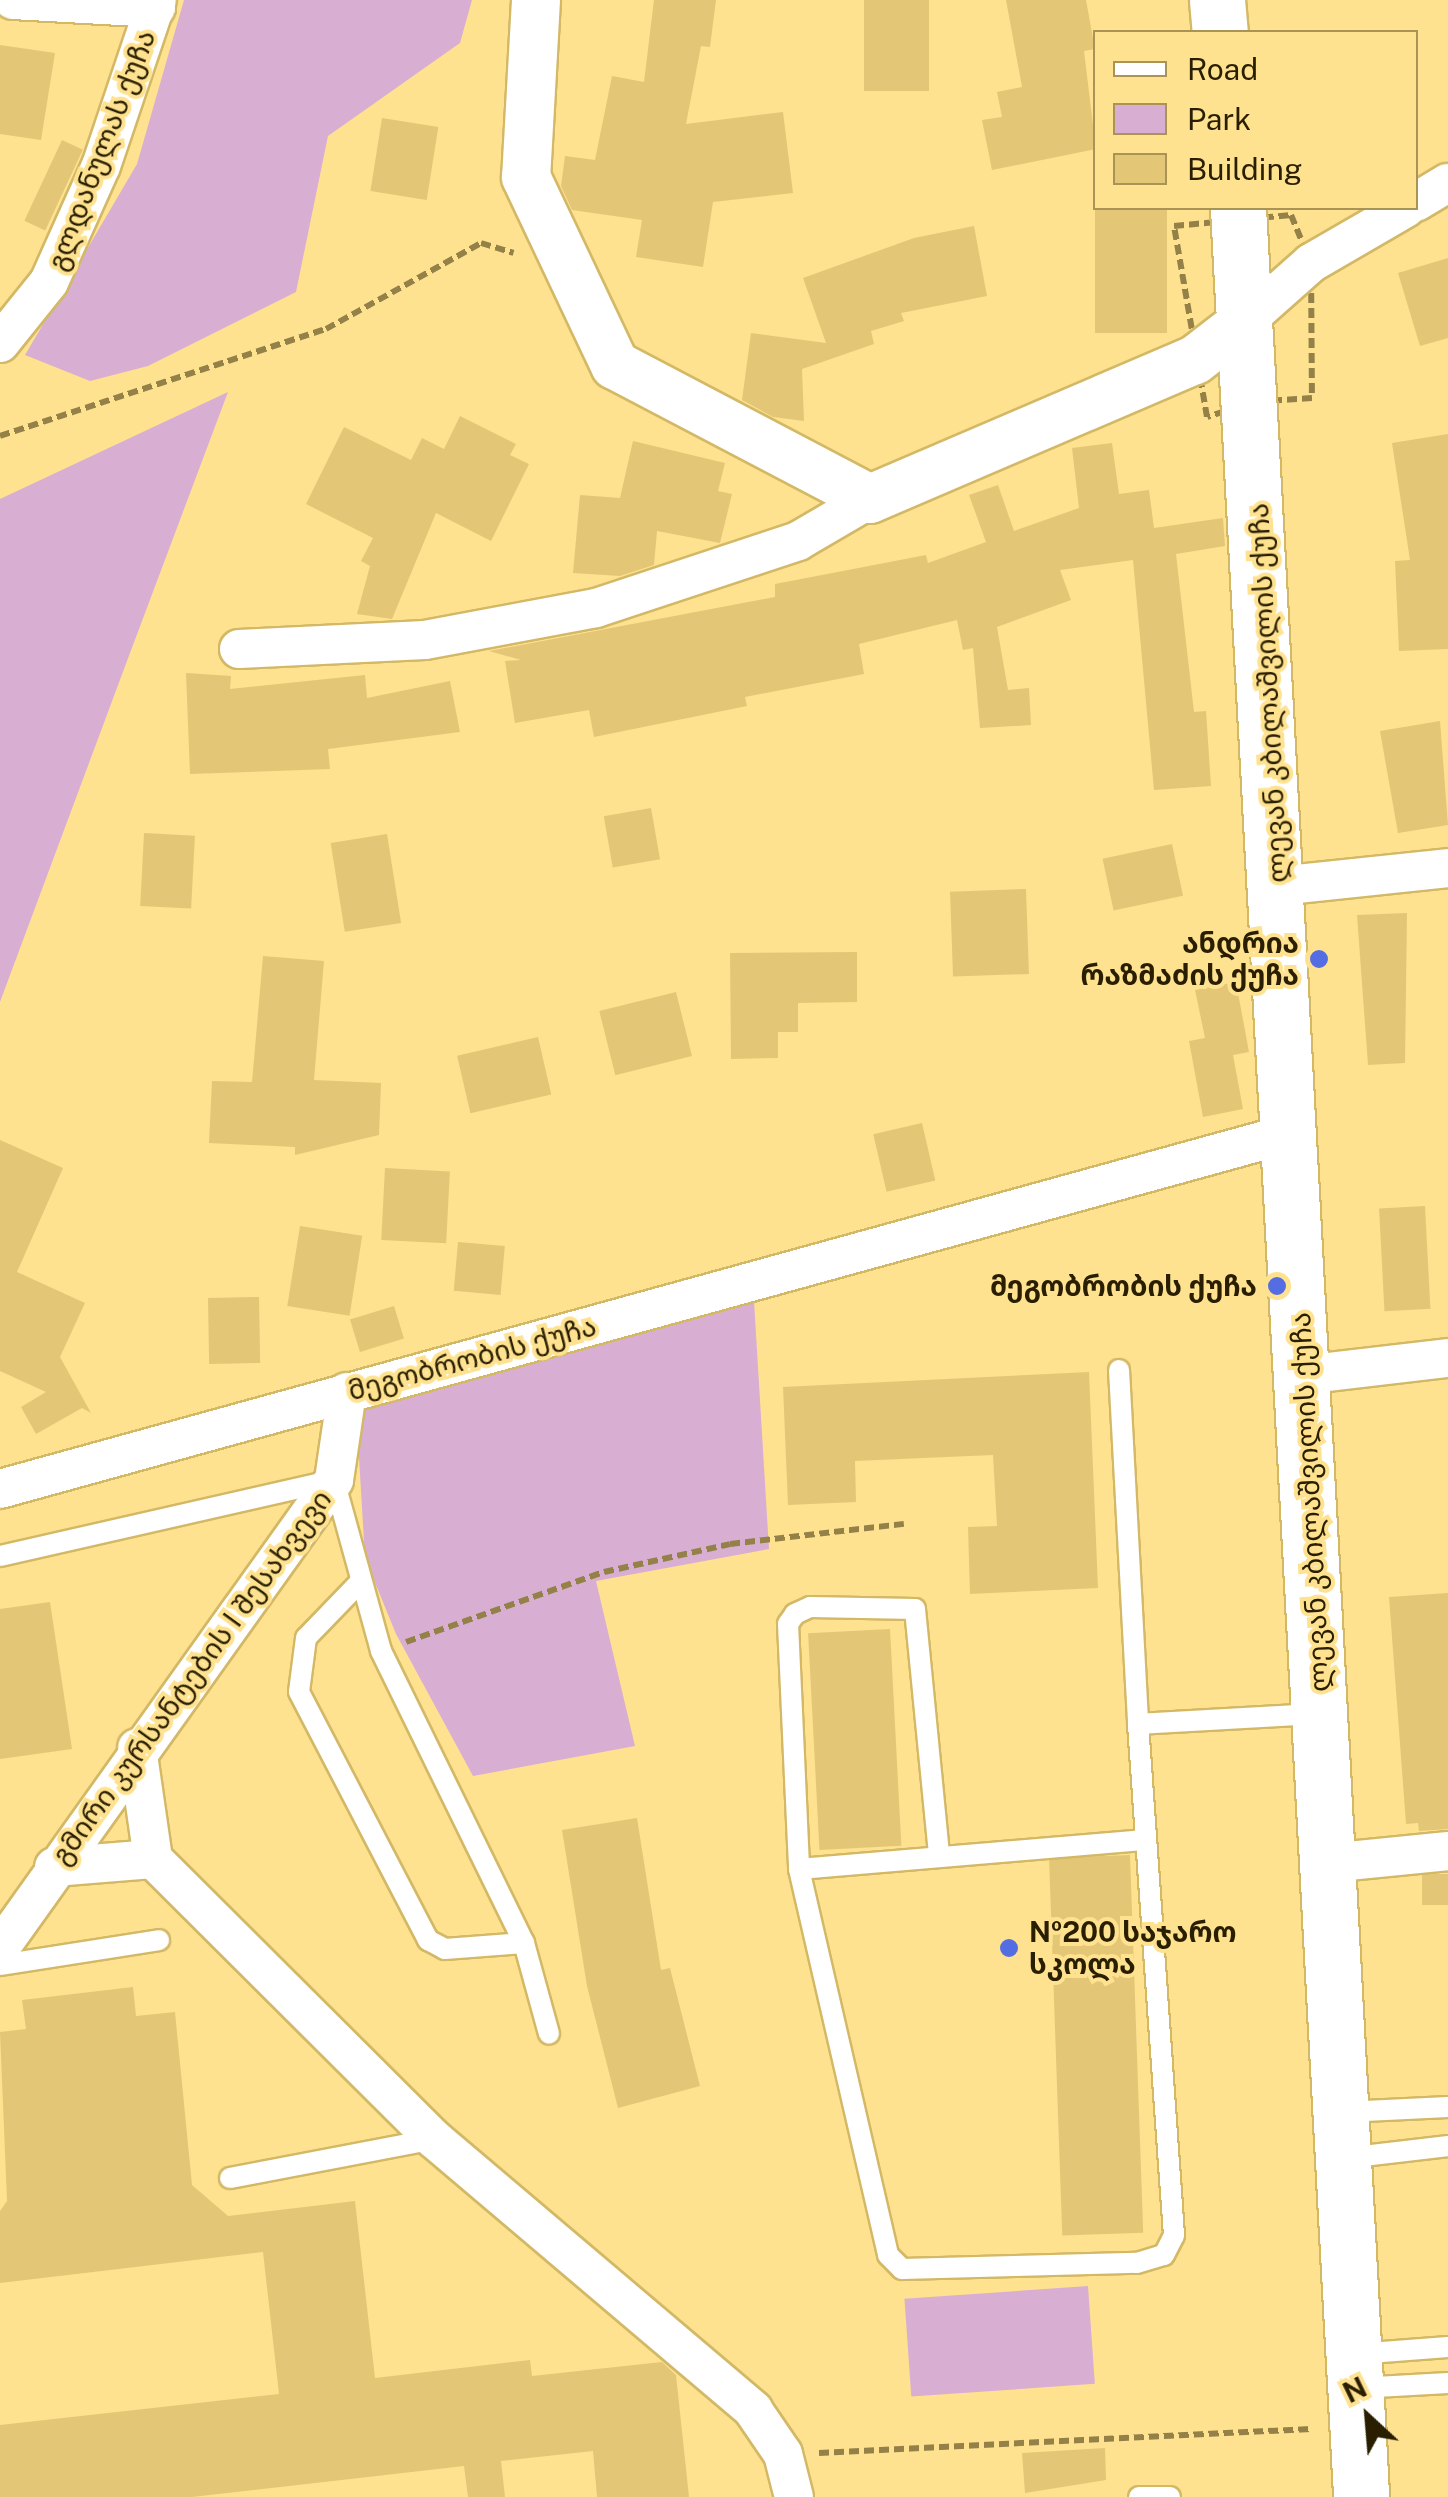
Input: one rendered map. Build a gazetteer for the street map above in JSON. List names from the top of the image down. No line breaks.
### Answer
{"streets":{"main road":["ლევან კბილაშვილის ქუჩა"],"street":["გლდანულას ქუჩა","მეგობრობის ქუჩა","გმირი კურსანტების I შესახვევი"]},"crossings":[["ლევან კბილაშვილის ქუჩა","მეგობრობის ქუჩა"],["მეგობრობის ქუჩა","გმირი კურსანტების I შესახვევი"]],"places":["ანდრია რაზმაძის ქუჩა","მეგობრობის ქუჩა","№200 საჯარო სკოლა"],"legend":["Road","Park","Building"],"north":"top left"}
